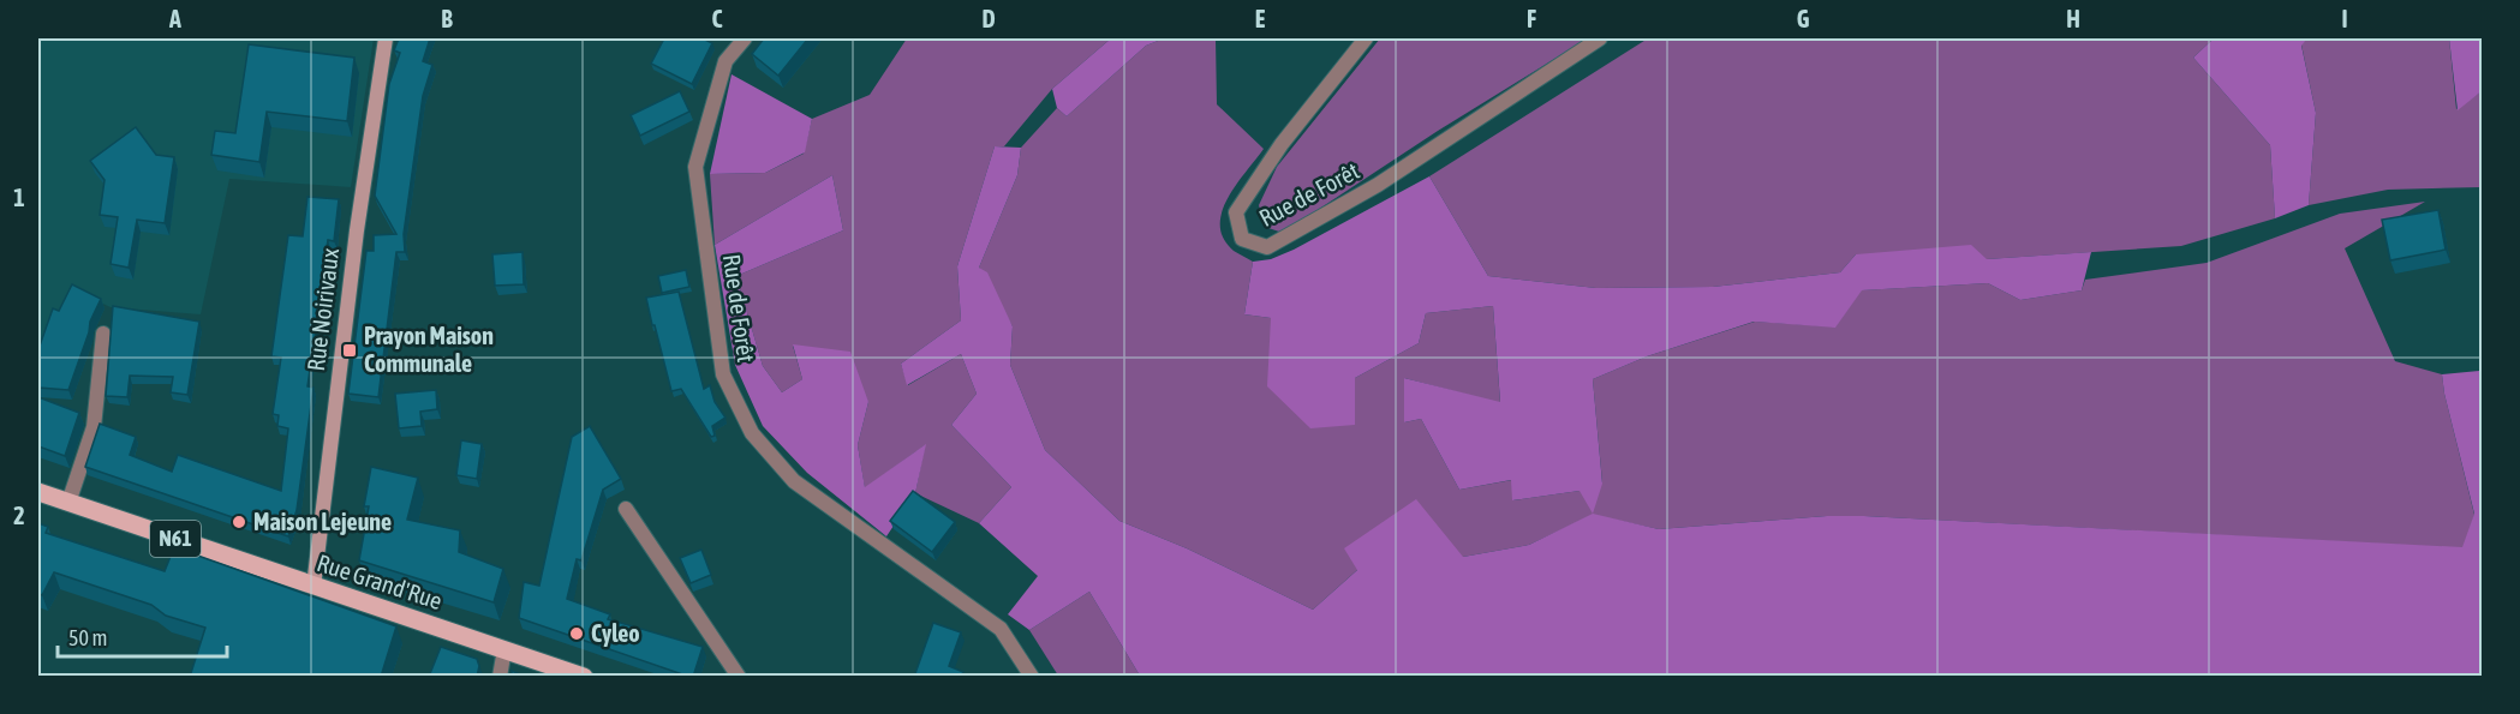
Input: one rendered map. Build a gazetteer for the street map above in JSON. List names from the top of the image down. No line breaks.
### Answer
{"streets":{"main road":["Rue Noirivaux","N61","Rue Grand'Rue"],"street":["Rue de Forêt"]},"crossings":[["Rue Noirivaux","Rue Grand'Rue"]],"places":{"transit":["Prayon Maison Communale"],"other":["Maison Lejeune","Cyleo"]},"scale_bar":"50 m","grid":{"columns":["A","B","C","D","E","F","G","H","I"],"rows":["1","2"]}}
